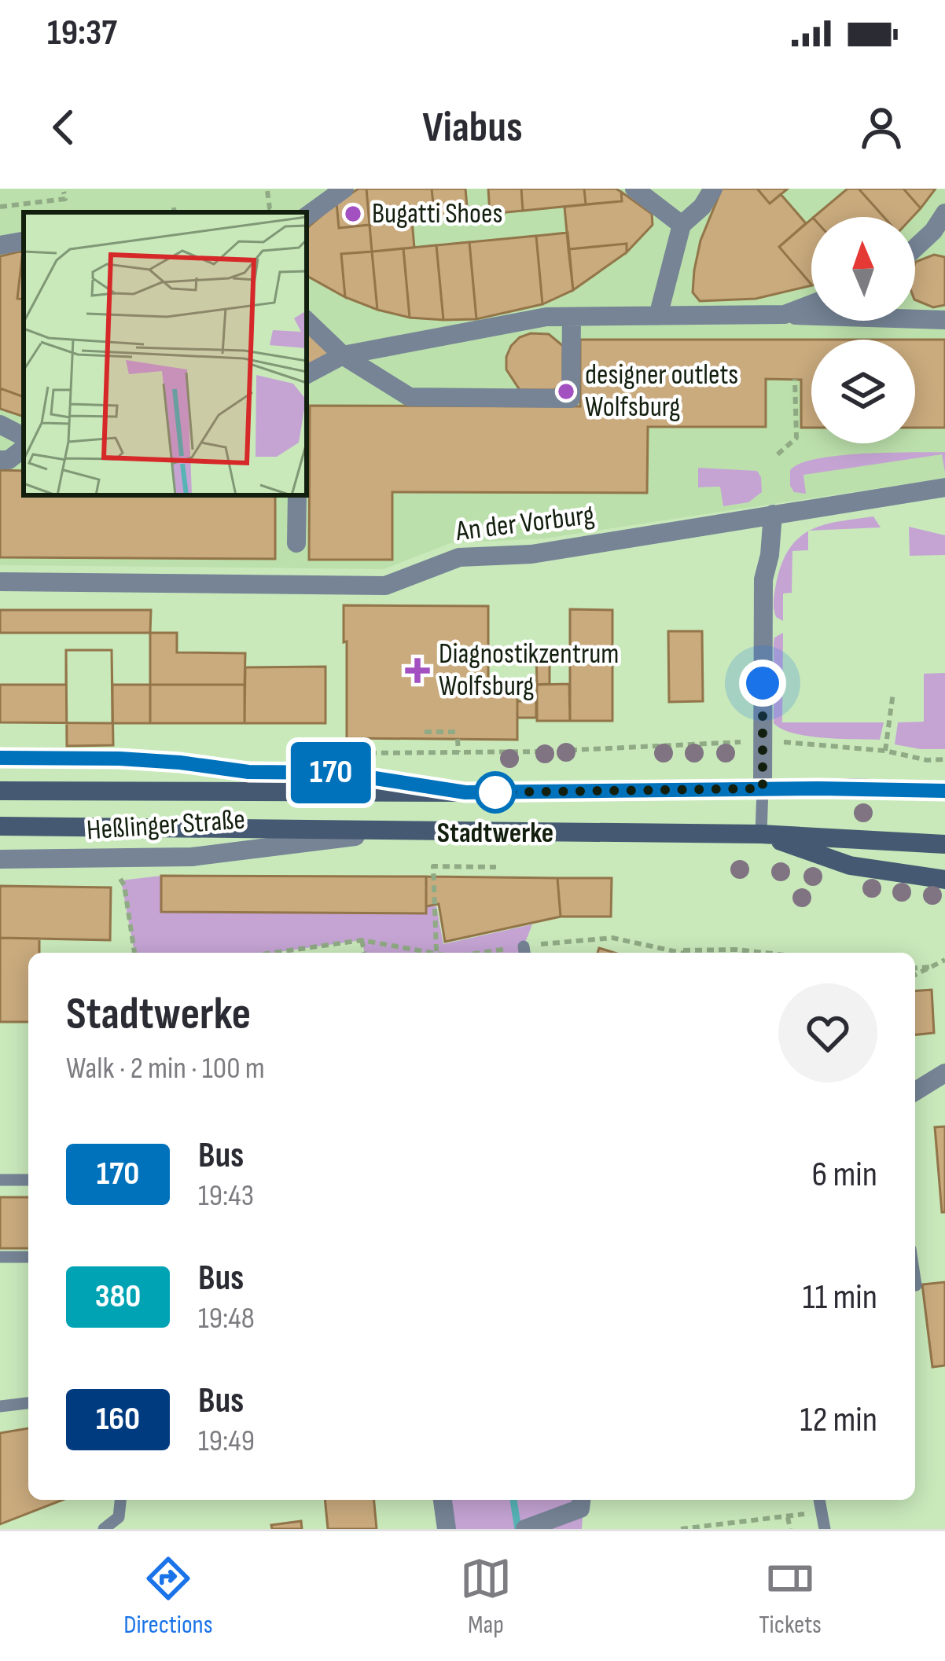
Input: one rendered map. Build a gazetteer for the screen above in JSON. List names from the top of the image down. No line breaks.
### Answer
{"streets":{"main road":["Heßlinger Straße"],"street":["An der Vorburg"]},"places":{"other":["Bugatti Shoes","designer outlets Wolfsburg","Stadtwerke"],"health":["Diagnostikzentrum Wolfsburg"]},"lines":["bus line 170"],"north":"top","page":{"status":"19:37","header":"Viabus","on_map":"170","heading":["Stadtwerke","Walk · 2 min · 100 m"],"list":[{"mark":"170","name":"Bus","note":"19:43","value":"6 min"},{"mark":"380","name":"Bus","note":"19:48","value":"11 min"},{"mark":"160","name":"Bus","note":"19:49","value":"12 min"}],"tabs":["Directions","Map","Tickets"]}}
